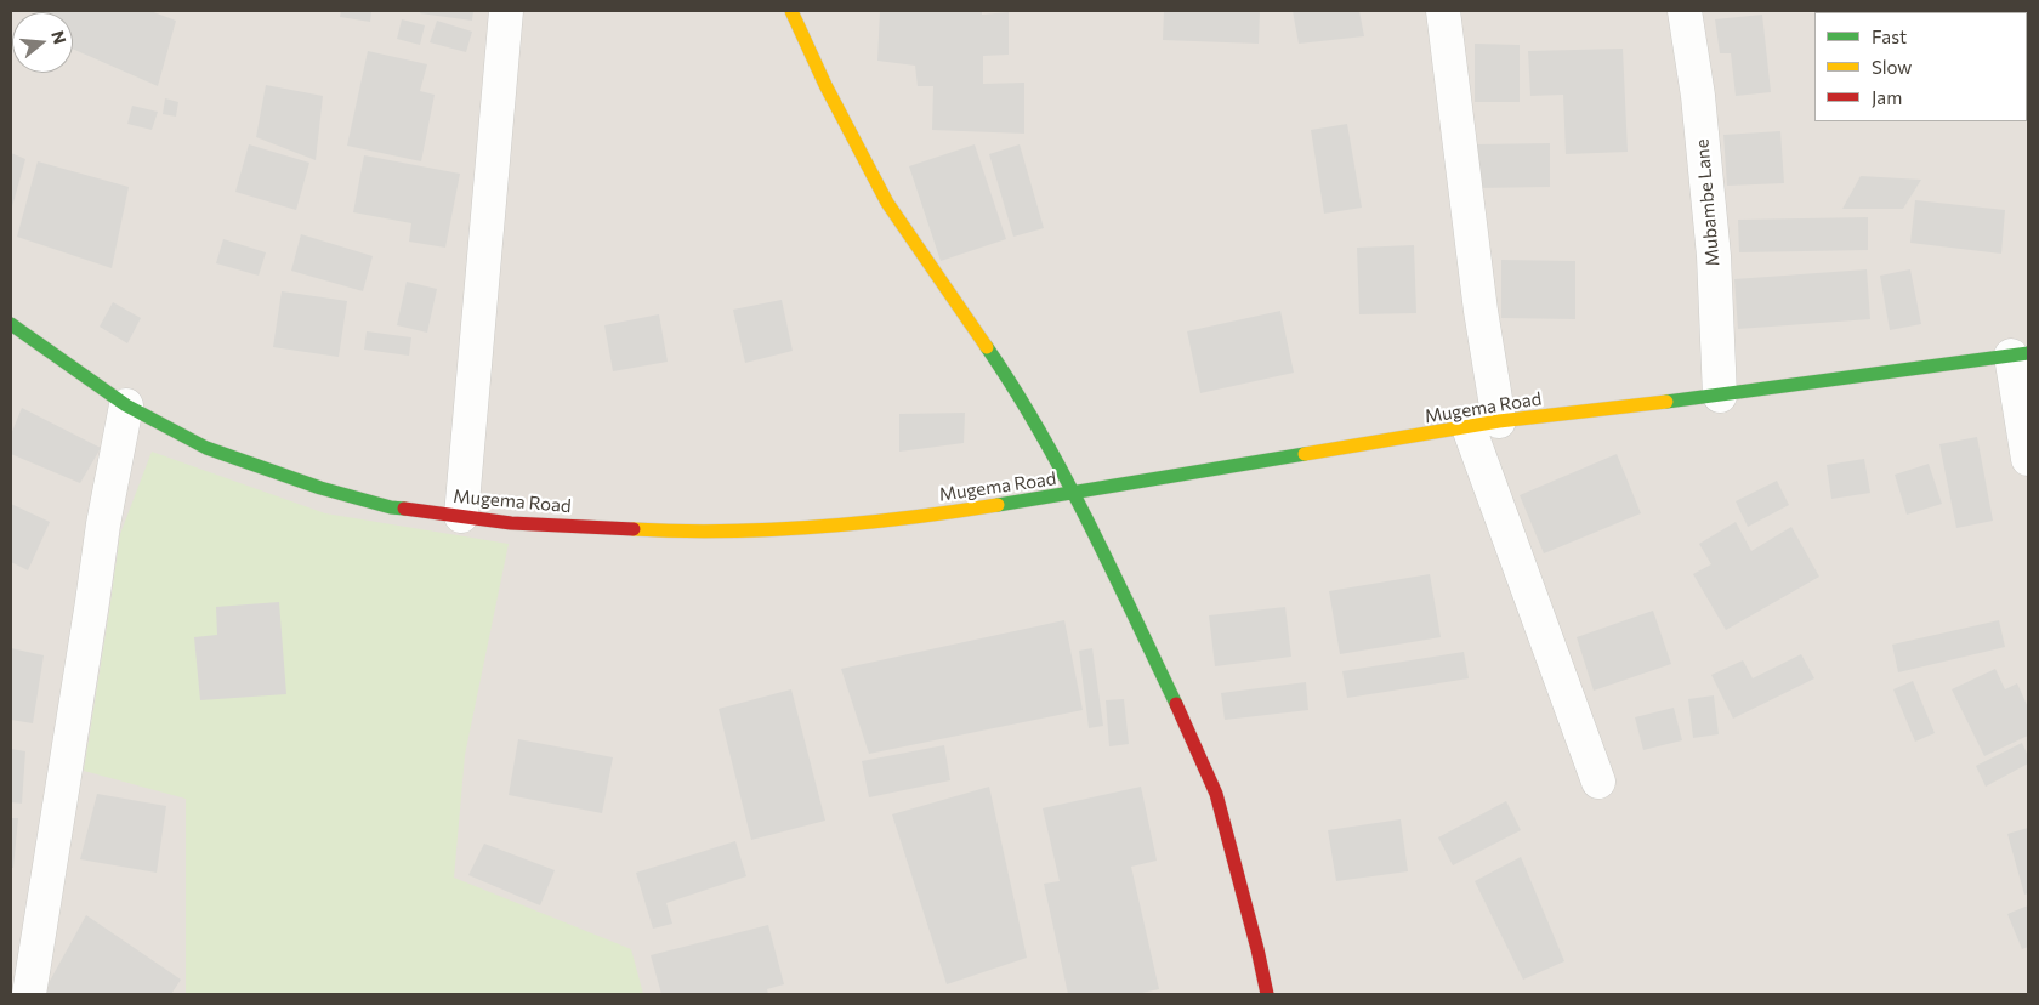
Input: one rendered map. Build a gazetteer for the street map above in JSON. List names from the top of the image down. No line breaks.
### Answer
{"streets":{"street":["Mubambe Lane","Mugema Road"]},"crossings":[["Mubambe Lane","Mugema Road"]],"legend":["Fast","Slow","Jam"],"north":"right"}
